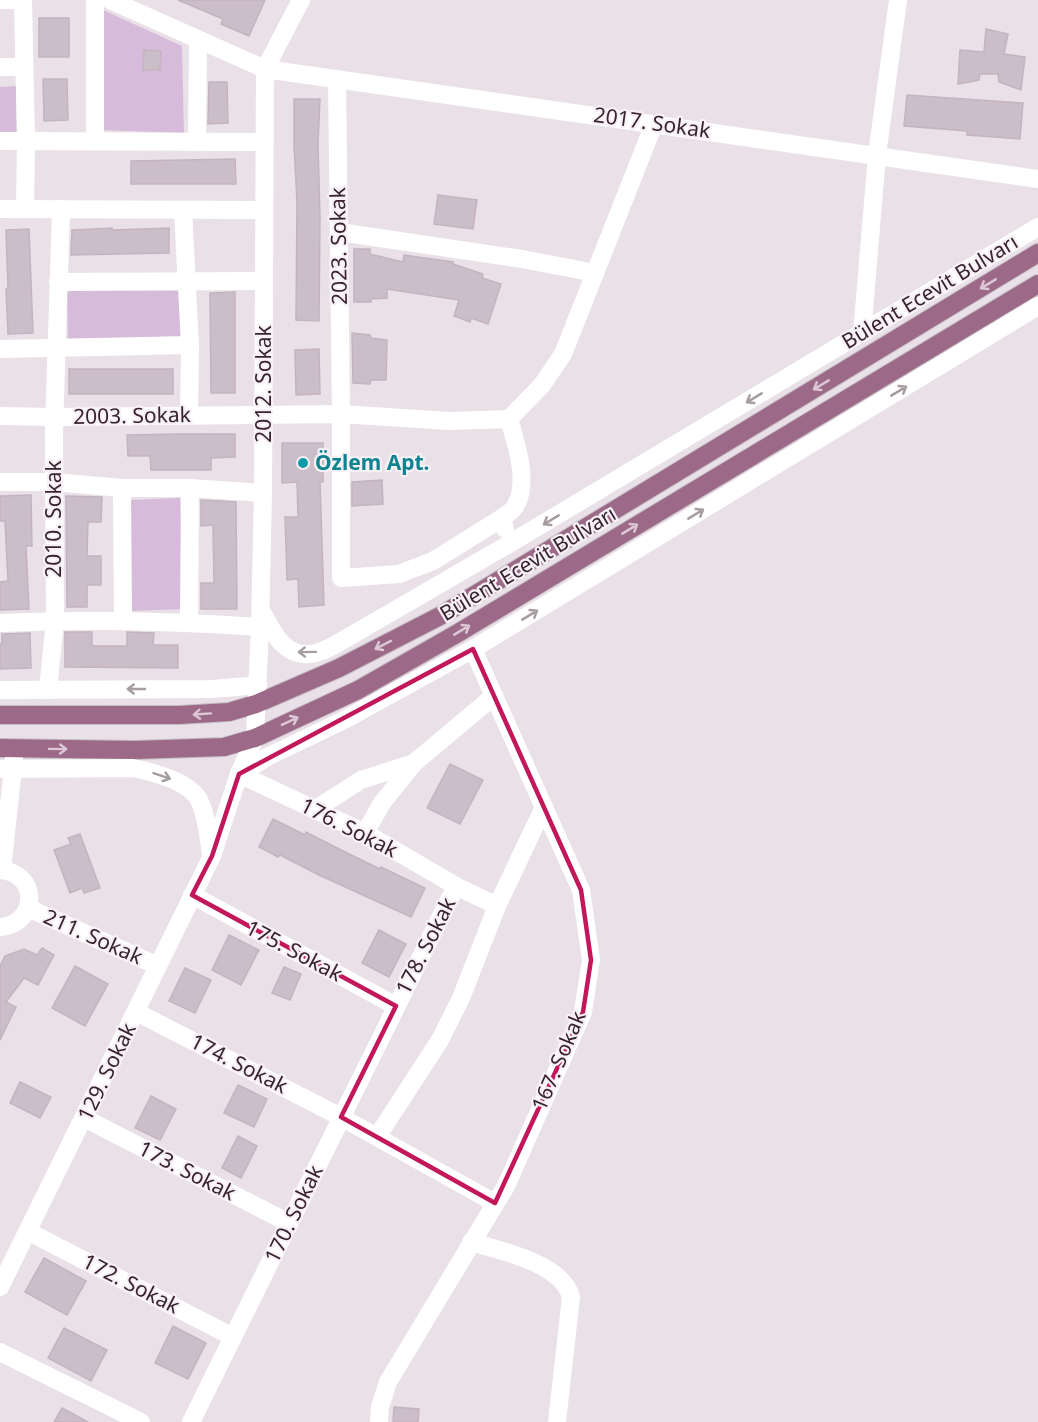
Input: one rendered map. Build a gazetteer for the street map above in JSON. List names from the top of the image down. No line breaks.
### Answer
{"streets":{"main road":["Bülent Ecevit Bulvarı"],"street":["2017. Sokak","2023. Sokak","2012. Sokak","2003. Sokak","2010. Sokak","176. Sokak","211. Sokak","178. Sokak","175. Sokak","167. Sokak","174. Sokak","129. Sokak","173. Sokak","170. Sokak","172. Sokak"]},"crossings":[["2017. Sokak","2023. Sokak"],["2017. Sokak","2012. Sokak"],["2023. Sokak","2003. Sokak"],["Bülent Ecevit Bulvarı","2012. Sokak"],["2012. Sokak","2003. Sokak"],["2012. Sokak","176. Sokak"],["2012. Sokak","129. Sokak"],["2003. Sokak","2010. Sokak"],["176. Sokak","178. Sokak"],["211. Sokak","129. Sokak"],["178. Sokak","175. Sokak"],["178. Sokak","170. Sokak"],["175. Sokak","129. Sokak"],["175. Sokak","170. Sokak"],["167. Sokak","174. Sokak"],["174. Sokak","129. Sokak"],["174. Sokak","170. Sokak"],["129. Sokak","173. Sokak"],["129. Sokak","172. Sokak"],["173. Sokak","170. Sokak"],["170. Sokak","172. Sokak"]],"places":["Özlem Apt."]}
